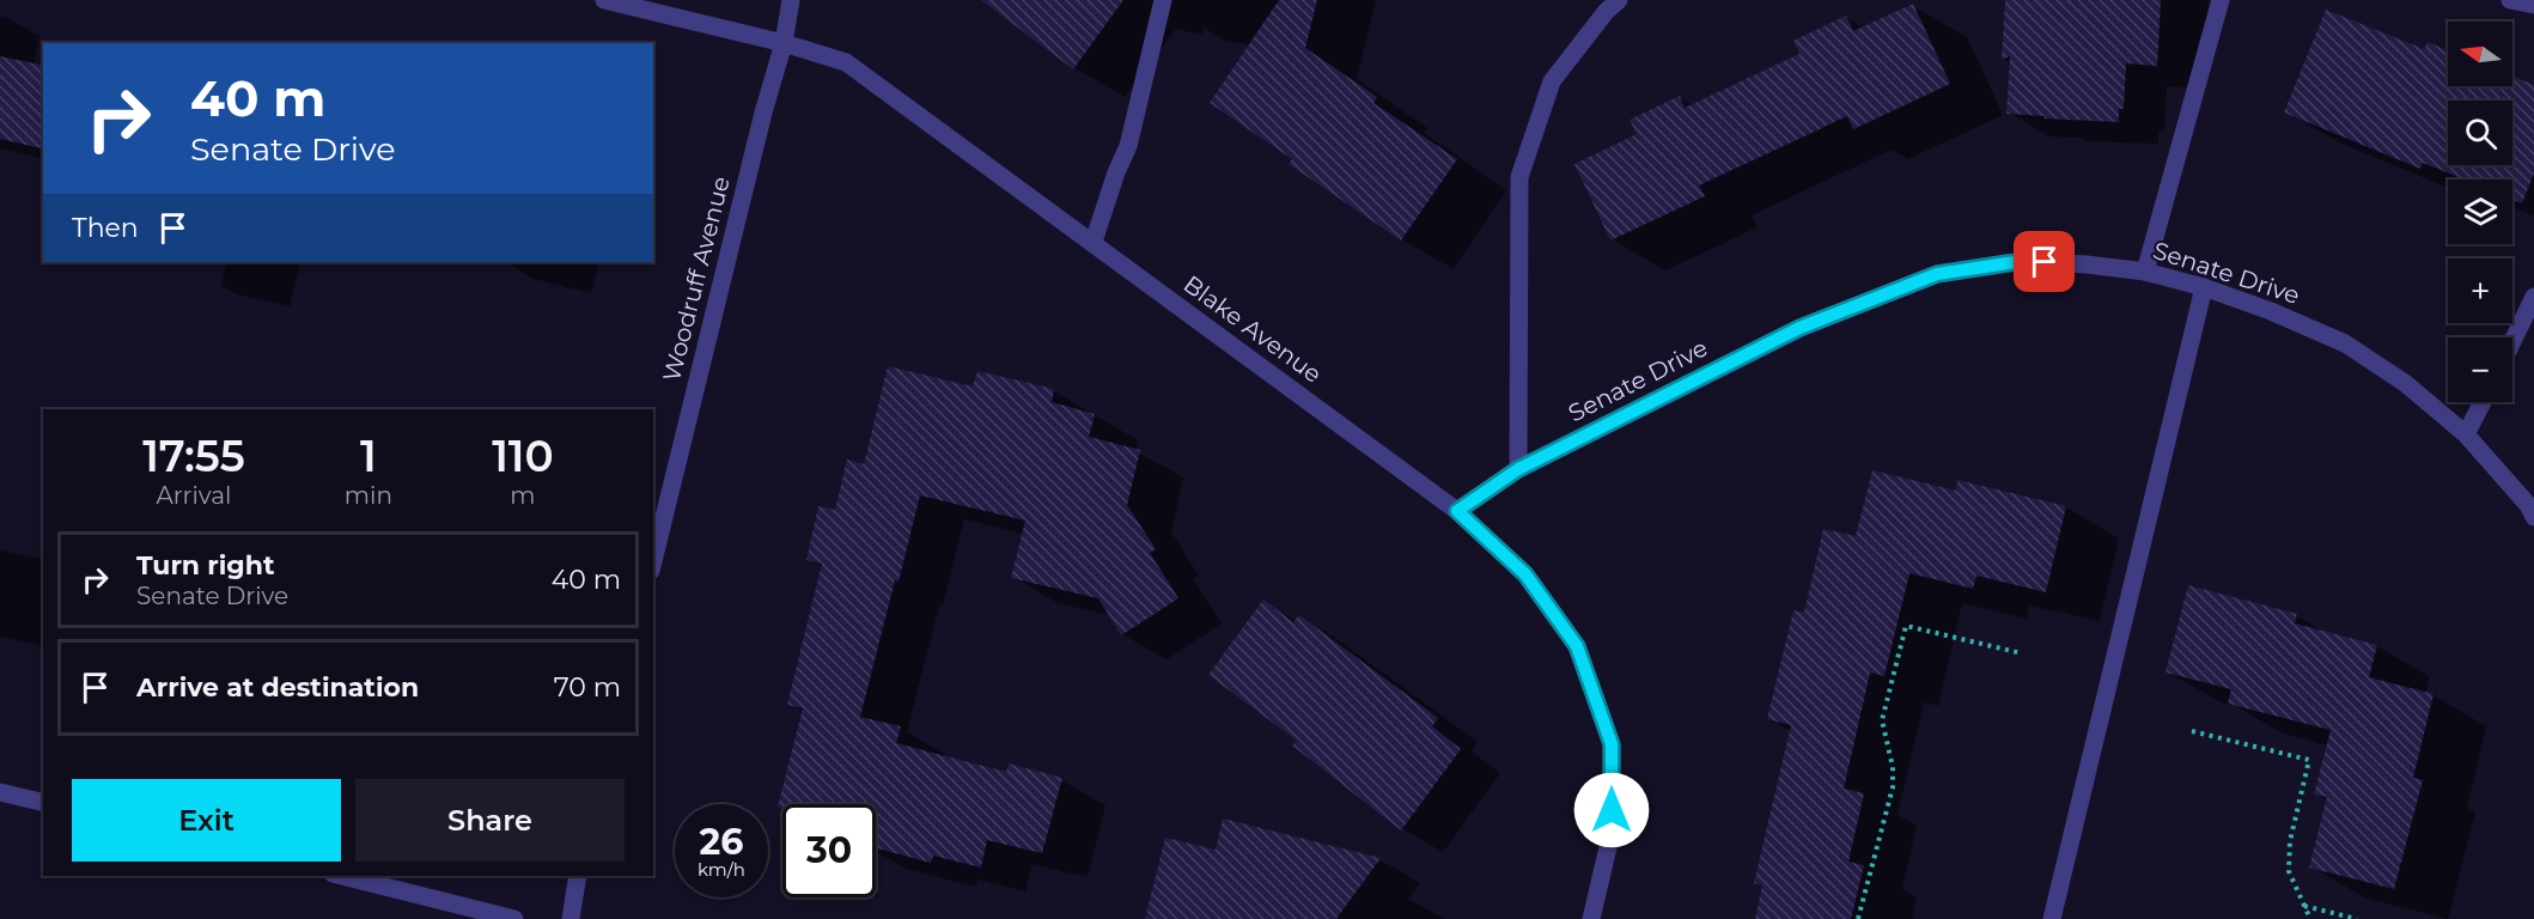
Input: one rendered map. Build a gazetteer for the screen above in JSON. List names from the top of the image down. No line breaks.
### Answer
{"streets":{"street":["Senate Drive","Woodruff Avenue","Blake Avenue"]},"crossings":[["Senate Drive","Blake Avenue"],["Woodruff Avenue","Blake Avenue"]],"north":"left","page":{"map_buttons":["+","−"],"turn":["40 m","Senate Drive"],"then":"Then","eta":["17:55","Arrival","1","min","110","m"],"list":[{"name":"Turn right","note":"Senate Drive","value":"40 m"},{"name":"Arrive at destination","value":"70 m"}],"buttons":["Exit","Share"],"speed":"26 km/h","limit":"30"}}
